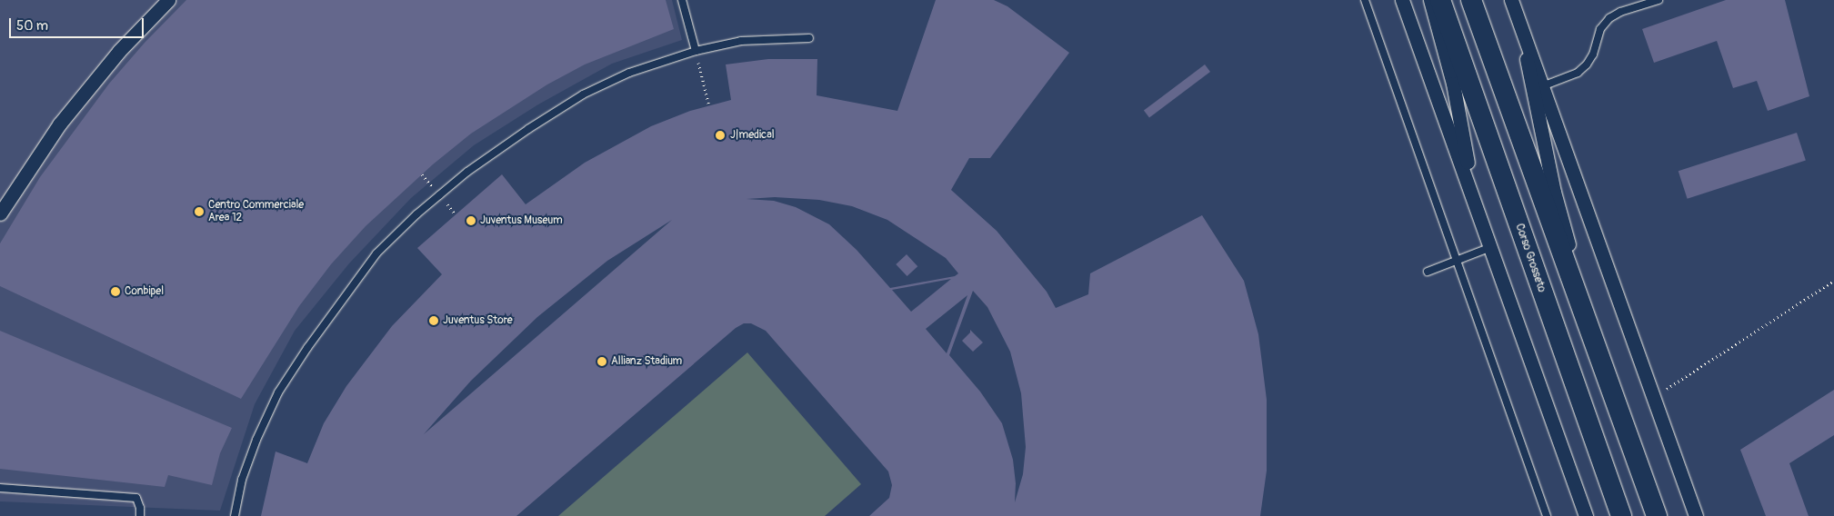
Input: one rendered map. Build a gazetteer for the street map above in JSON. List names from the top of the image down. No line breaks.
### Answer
{"streets":{"main road":["Corso Grosseto"]},"places":["J|medical","Centro Commerciale Area 12","Juventus Museum","Conbipel","Juventus Store","Allianz Stadium"],"scale_bar":"50 m"}
